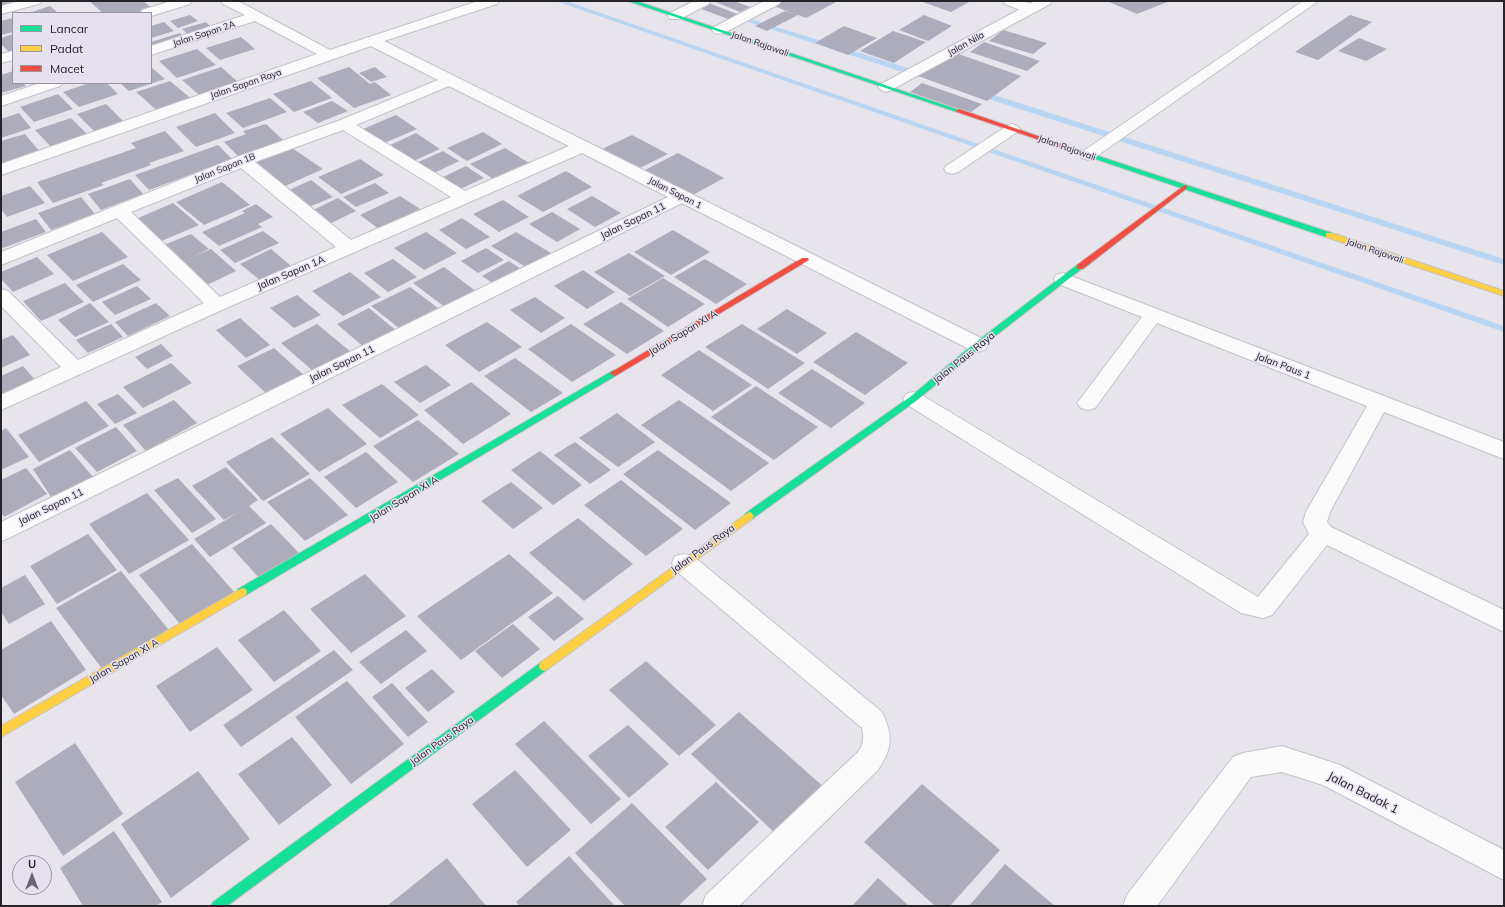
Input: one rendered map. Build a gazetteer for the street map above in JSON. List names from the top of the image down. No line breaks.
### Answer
{"streets":{"street":["Jalan Sapan 2A","Jalan Rajawali","Jalan Nila","Jalan Sapan Raya","Jalan Sapan 1B","Jalan Sapan 1","Jalan Sapan 11","Jalan Sapan 1A","Jalan Sapan XI A","Jalan Paus Raya","Jalan Paus 1","Jalan Badak 1"]},"crossings":[["Jalan Rajawali","Jalan Nila"],["Jalan Rajawali","Jalan Paus Raya"],["Jalan Sapan Raya","Jalan Sapan 1"],["Jalan Sapan 1B","Jalan Sapan 1"],["Jalan Sapan 1","Jalan Sapan 11"],["Jalan Sapan 1","Jalan Sapan 1A"],["Jalan Sapan 1","Jalan Sapan XI A"],["Jalan Sapan 1","Jalan Paus Raya"],["Jalan Paus Raya","Jalan Paus 1"]],"legend":["Lancar","Padat","Macet"],"north":"top"}
